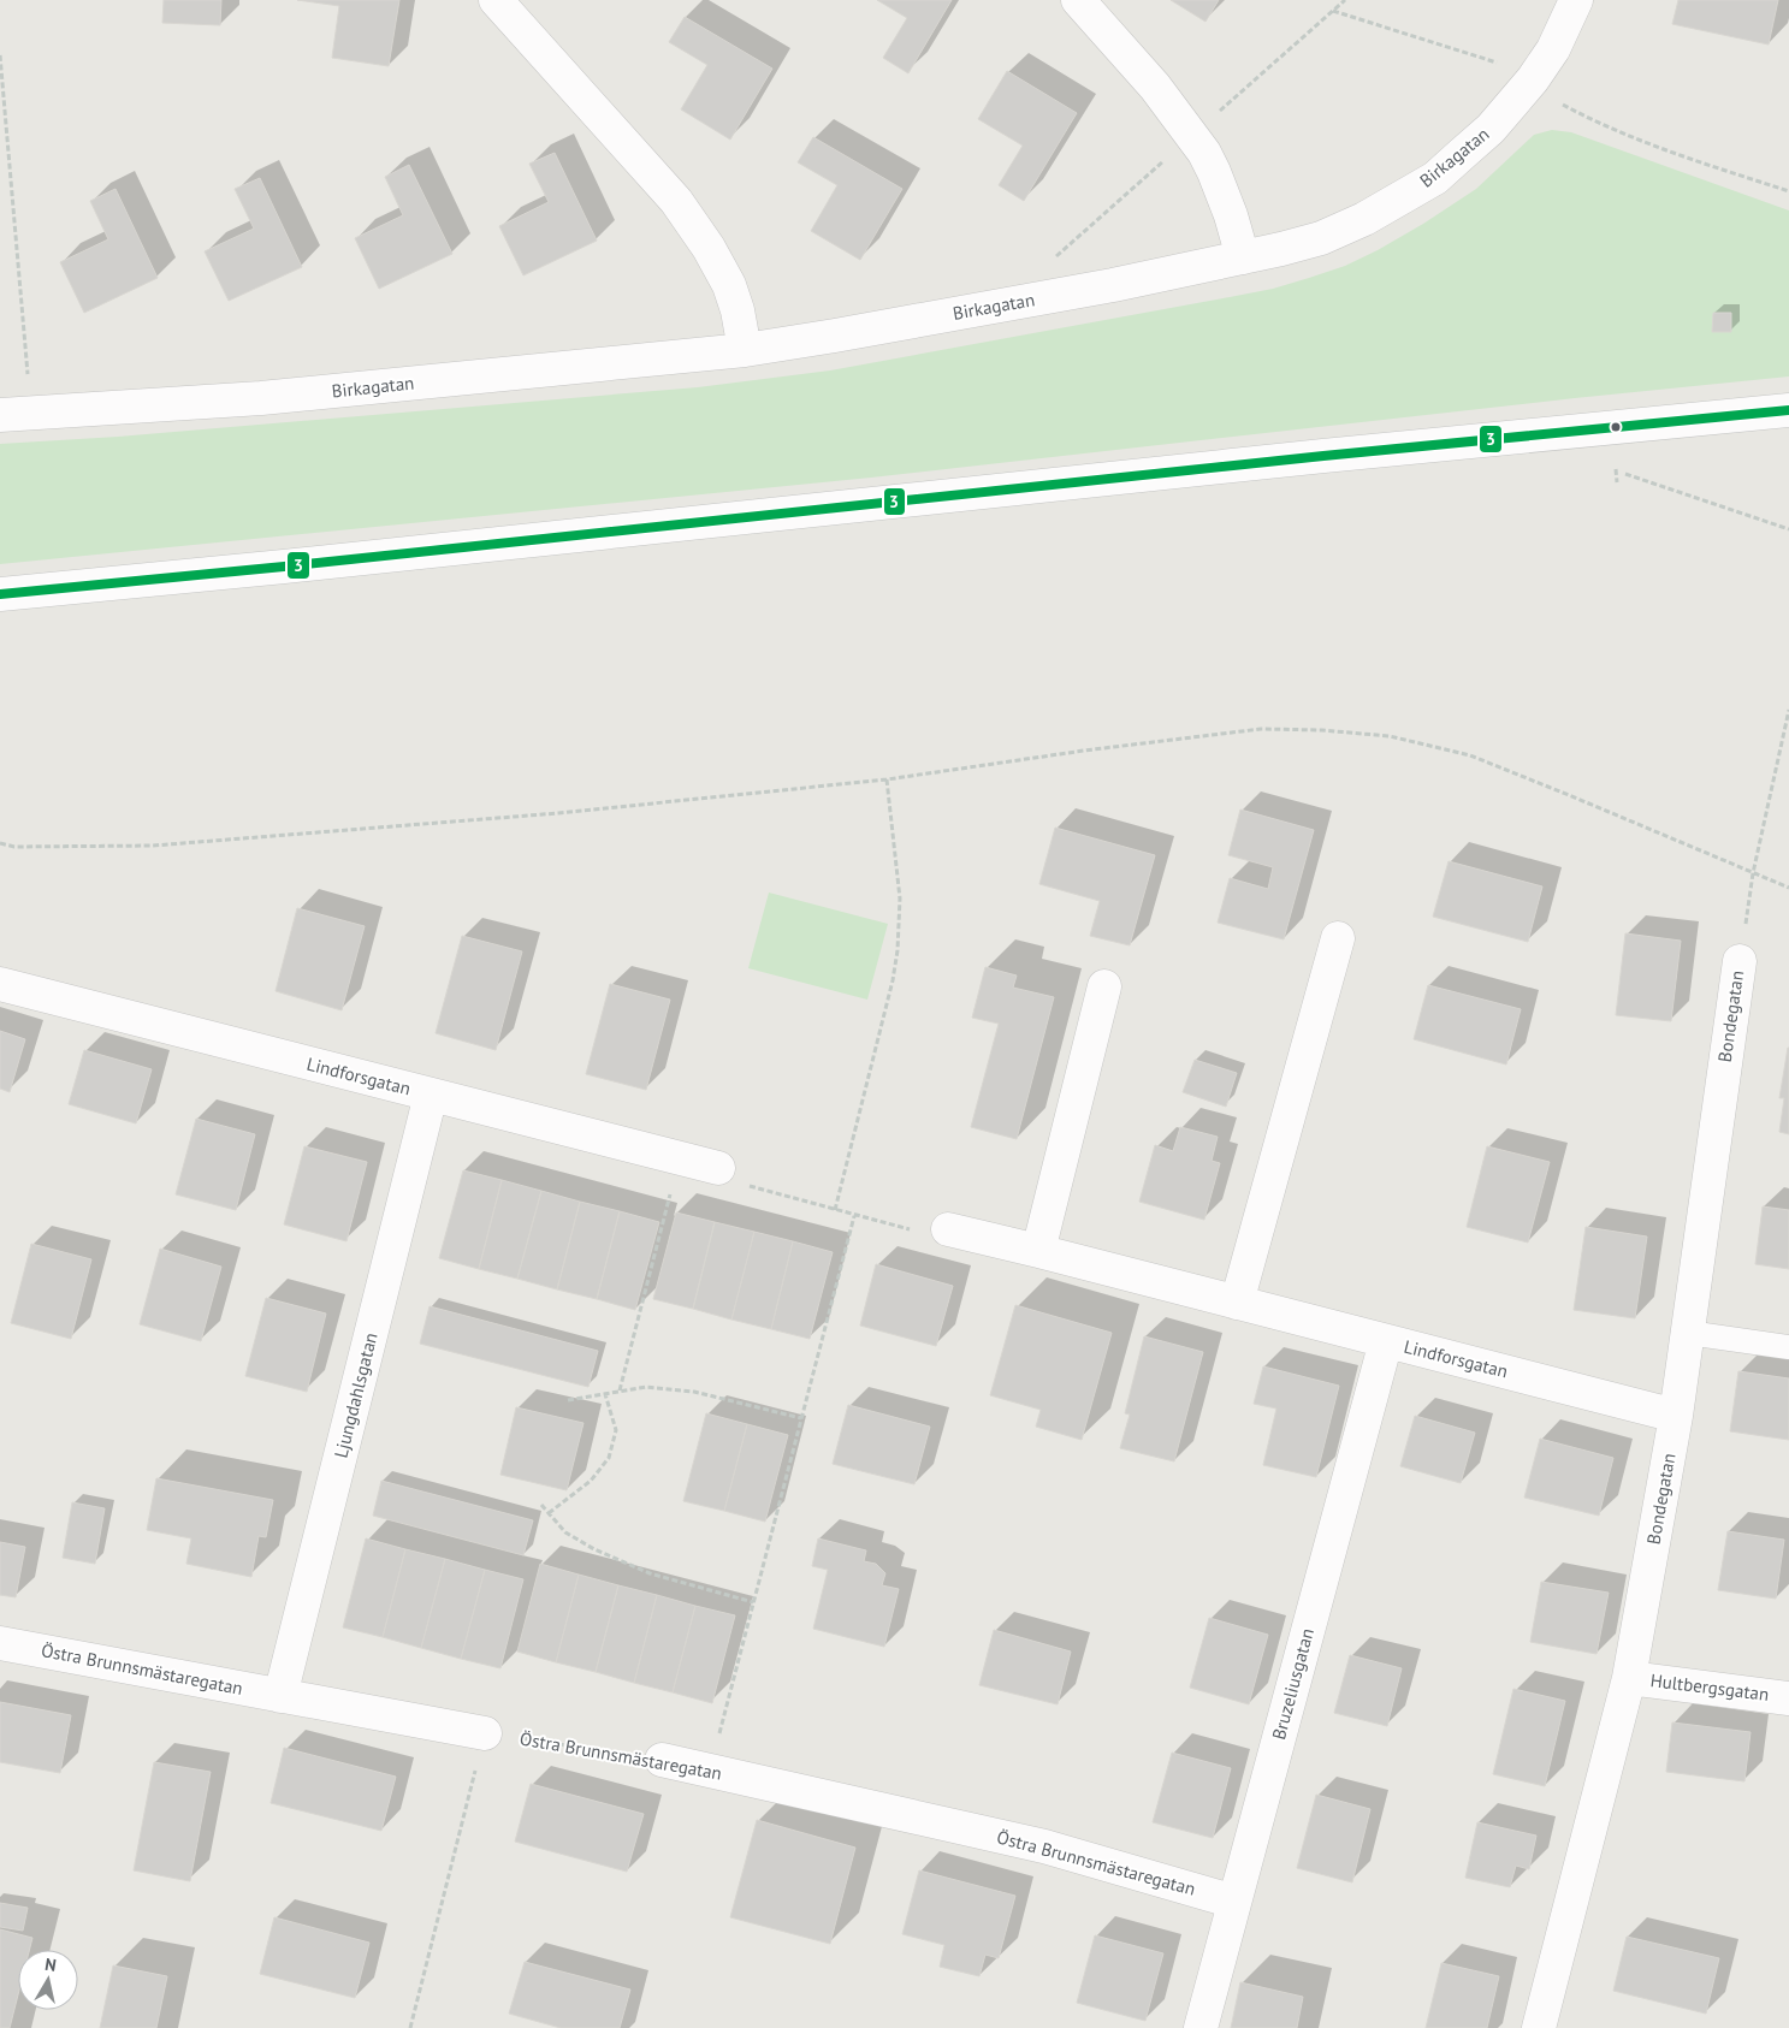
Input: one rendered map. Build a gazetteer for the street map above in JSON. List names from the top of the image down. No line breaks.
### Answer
{"streets":{"street":["Birkagatan","Bondegatan","Lindforsgatan","Ljungdahlsgatan","Östra Brunnsmästaregatan","Bruzeliusgatan","Hultbergsgatan"]},"crossings":[["Bondegatan","Lindforsgatan"],["Bondegatan","Hultbergsgatan"],["Lindforsgatan","Ljungdahlsgatan"],["Lindforsgatan","Bruzeliusgatan"],["Ljungdahlsgatan","Östra Brunnsmästaregatan"],["Östra Brunnsmästaregatan","Bruzeliusgatan"]],"lines":["transit line 3"],"north":"top"}
